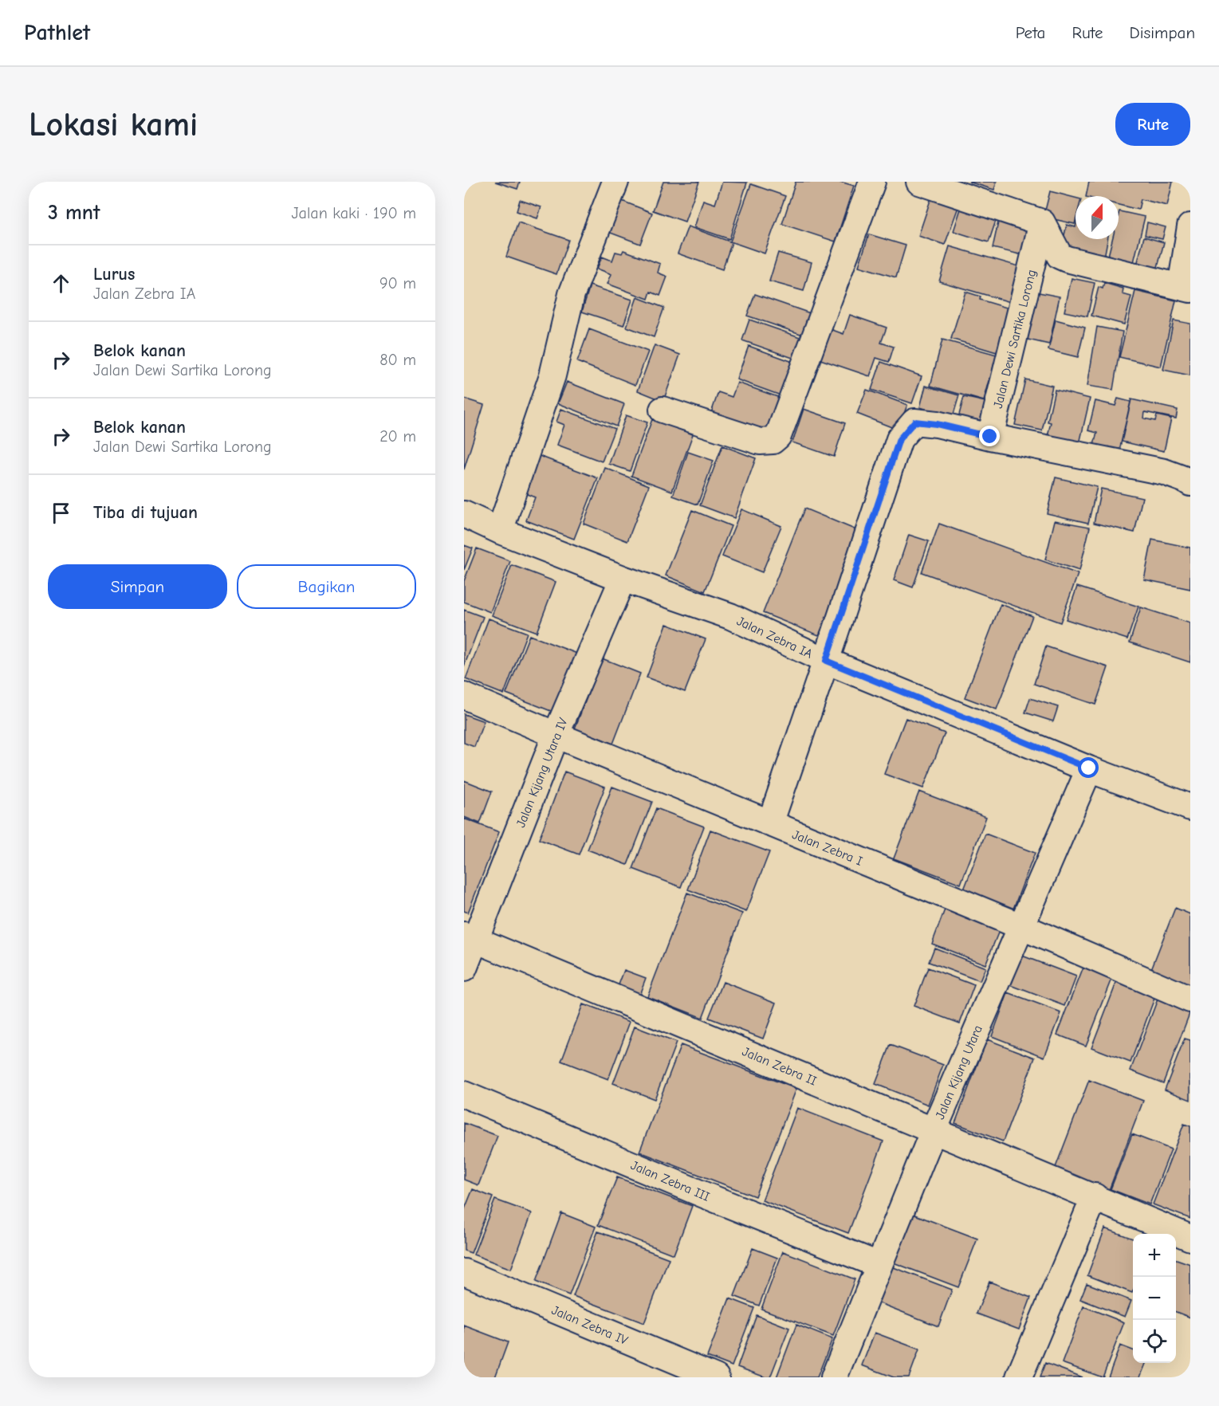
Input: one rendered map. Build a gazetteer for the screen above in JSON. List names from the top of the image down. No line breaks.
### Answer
{"streets":{"street":["Jalan Dewi Sartika Lorong","Jalan Zebra IA","Jalan Kijang Utara IV","Jalan Zebra I","Jalan Zebra II","Jalan Kijang Utara","Jalan Zebra III","Jalan Zebra IV"]},"crossings":[["Jalan Zebra IA","Jalan Kijang Utara IV"],["Jalan Zebra IA","Jalan Kijang Utara"],["Jalan Kijang Utara IV","Jalan Zebra I"],["Jalan Kijang Utara IV","Jalan Zebra II"],["Jalan Zebra I","Jalan Kijang Utara"],["Jalan Zebra II","Jalan Kijang Utara"],["Jalan Kijang Utara","Jalan Zebra III"]],"north":"top","page":{"header":"Pathlet","nav":["Peta","Rute","Disimpan"],"buttons":["Rute",["Simpan","Bagikan"]],"title":"Lokasi kami","heading":["3 mnt","Jalan kaki · 190 m"],"list":[["Lurus","Jalan Zebra IA","90 m"],["Belok kanan","Jalan Dewi Sartika Lorong","80 m"],["Belok kanan","Jalan Dewi Sartika Lorong","20 m"],"Tiba di tujuan"],"map_buttons":["+","−"]}}
